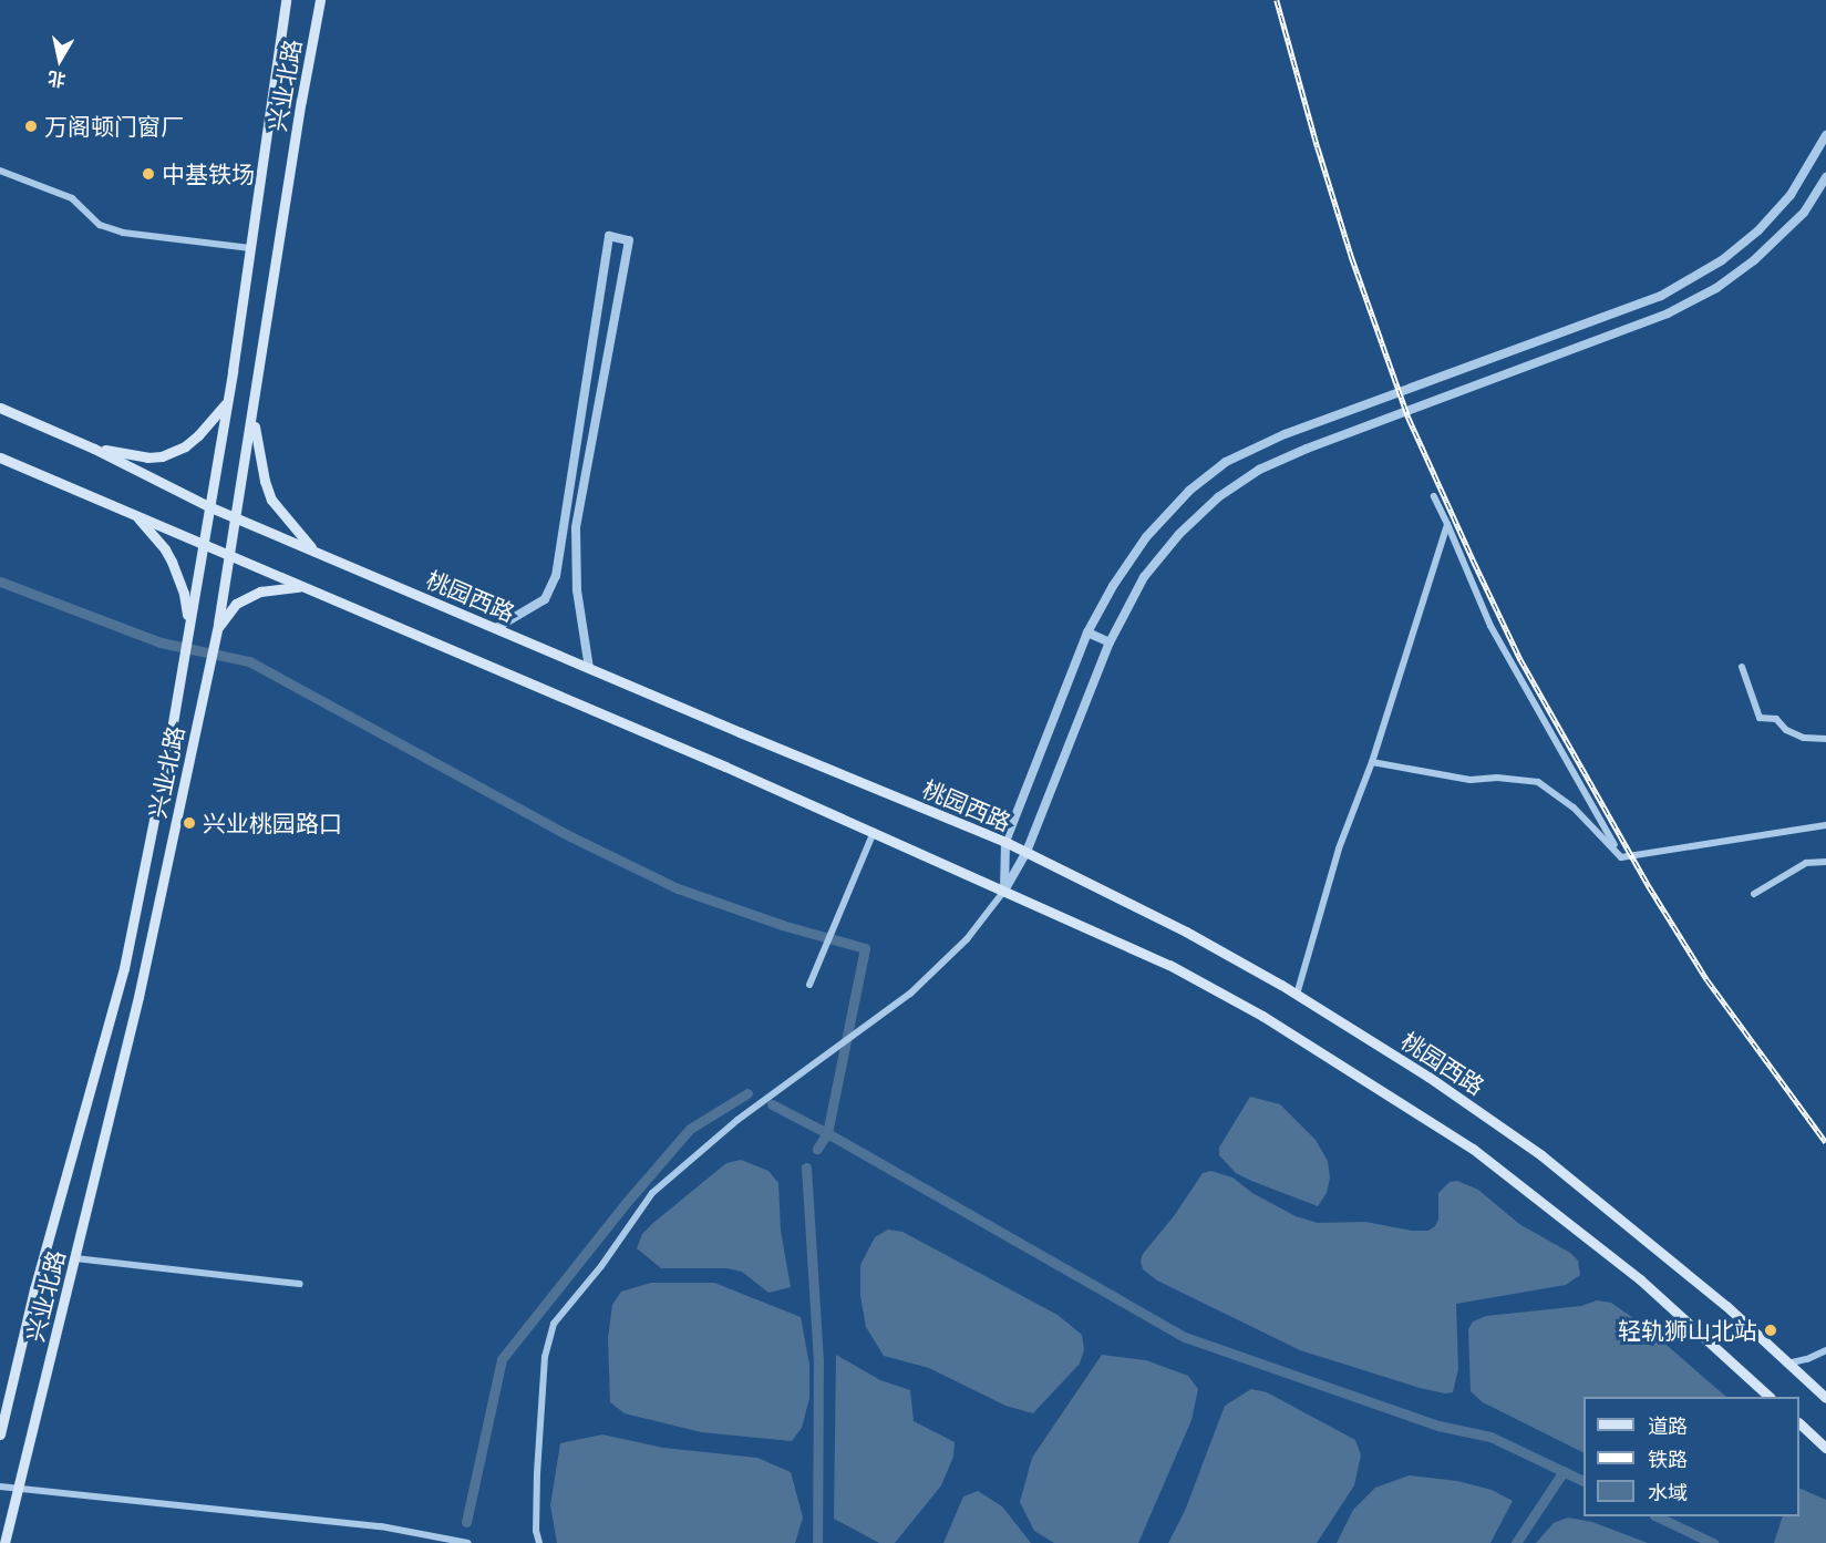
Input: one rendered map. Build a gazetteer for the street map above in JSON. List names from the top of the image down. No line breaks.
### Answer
{"streets":{"main road":["兴业北路","桃园西路"]},"crossings":[["兴业北路","桃园西路"]],"places":["万阁顿门窗厂","中基铁场","兴业桃园路口","轻轨狮山北站"],"legend":["道路","铁路","水域"],"north":"bottom"}
